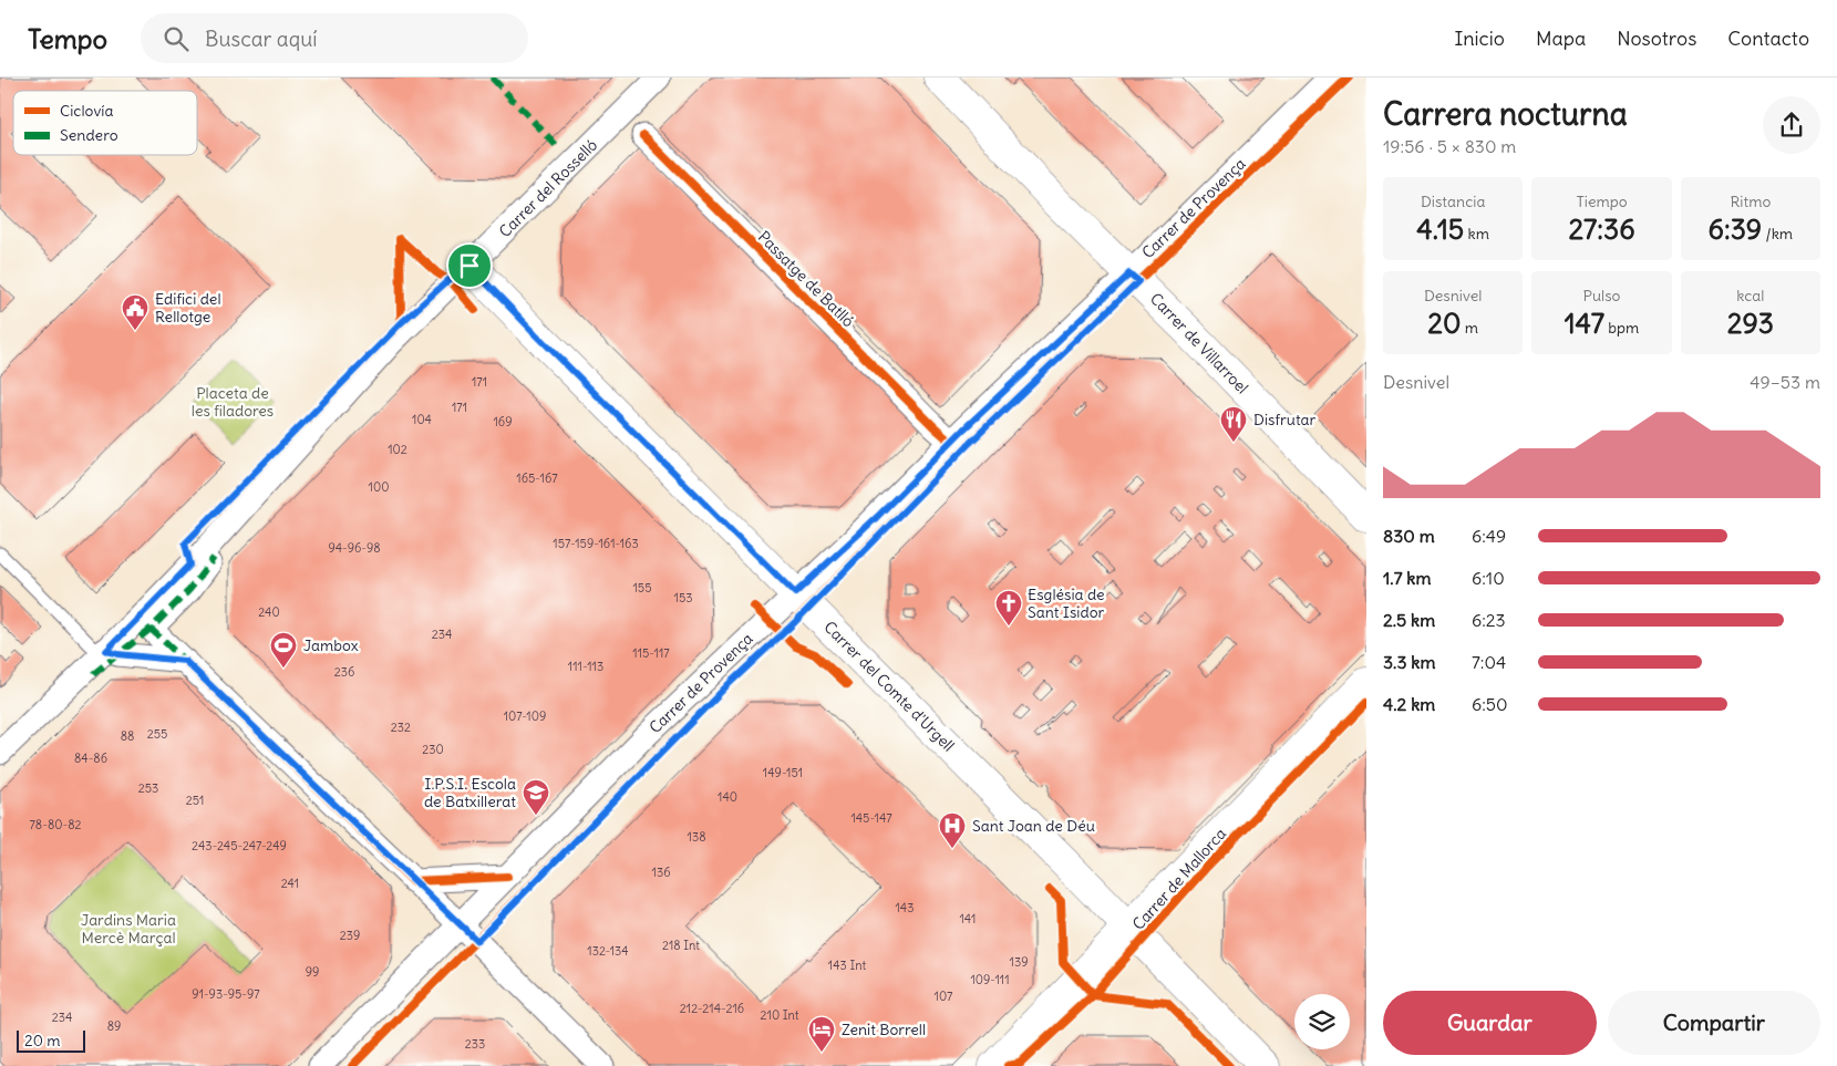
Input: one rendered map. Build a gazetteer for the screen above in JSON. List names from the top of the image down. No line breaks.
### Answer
{"streets":{"main road":["Carrer de Villarroel","Carrer del Comte d'Urgell","Carrer de Mallorca"],"street":["Carrer del Rosselló","Carrer de Provença","Passatge de Batlló"]},"crossings":[["Carrer del Rosselló","Carrer del Comte d'Urgell"],["Carrer de Provença","Passatge de Batlló"],["Carrer de Provença","Carrer de Villarroel"],["Carrer de Provença","Carrer del Comte d'Urgell"],["Carrer del Comte d'Urgell","Carrer de Mallorca"]],"parks":["Placeta de les filadores","Jardins Maria Mercè Marçal"],"places":{"public building":["Edifici del Rellotge"],"restaurant":["Disfrutar"],"church":["Església de Sant Isidor"],"sports":["Jambox"],"school or university":["I.P.S.I. Escola de Batxillerat"],"hospital":["Sant Joan de Déu"],"hotel":["Zenit Borrell"]},"house_numbers":["171","171","104","169","102","165-167","100","157-159-161-163","94-96-98","155","153","240","234","115-117","111-113","236","107-109","232","255","88","230","84-86","149-151","253","140","251","145-147","78-80-82","138","243-245-247-249","136","241","143","141","239","218 Int","132-134","139","143 Int","99","109-111","91-93-95-97","107","212-214-216","210 Int","234","89","233"],"legend":["Ciclovía","Sendero"],"scale_bar":"20 m","page":{"header":"Tempo","search":"Buscar aquí","nav":["Inicio","Mapa","Nosotros","Contacto"],"heading":["Carrera nocturna","19:56 · 5 × 830 m"],"stats":[["Distancia","4.15 km"],["Tiempo","27:36"],["Ritmo","6:39 /km"],["Desnivel","20 m"],["Pulso","147 bpm"],["kcal","293"]],"chart":["Desnivel","49–53 m"],"list":[{"name":"830 m","note":"6:49"},{"name":"1.7 km","note":"6:10"},{"name":"2.5 km","note":"6:23"},{"name":"3.3 km","note":"7:04"},{"name":"4.2 km","note":"6:50"}],"buttons":["Guardar","Compartir"],"scale":"20 m"}}
